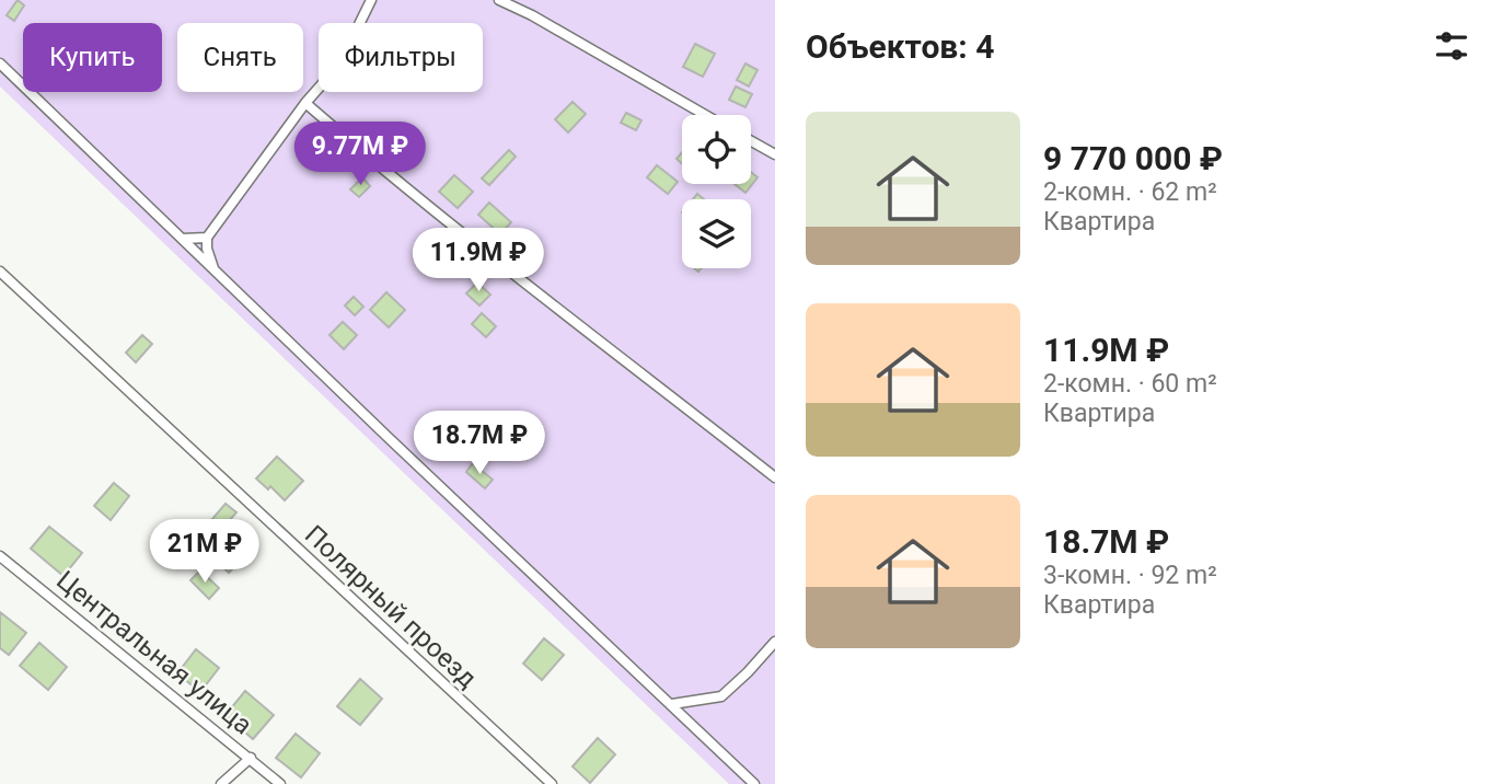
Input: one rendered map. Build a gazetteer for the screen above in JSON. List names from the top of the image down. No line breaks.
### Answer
{"streets":{"lane":["Полярный проезд","Центральная улица"]},"page":{"heading":"Объектов: 4","chip":["Купить","Снять","Фильтры"],"list":[{"name":"9 770 000 ₽","note":"2-комн. · 62 m² · Квартира"},{"name":"11.9M ₽","note":"2-комн. · 60 m² · Квартира"},{"name":"18.7M ₽","note":"3-комн. · 92 m² · Квартира"}],"price":["9.77M ₽","11.9M ₽","18.7M ₽","21M ₽"]}}
